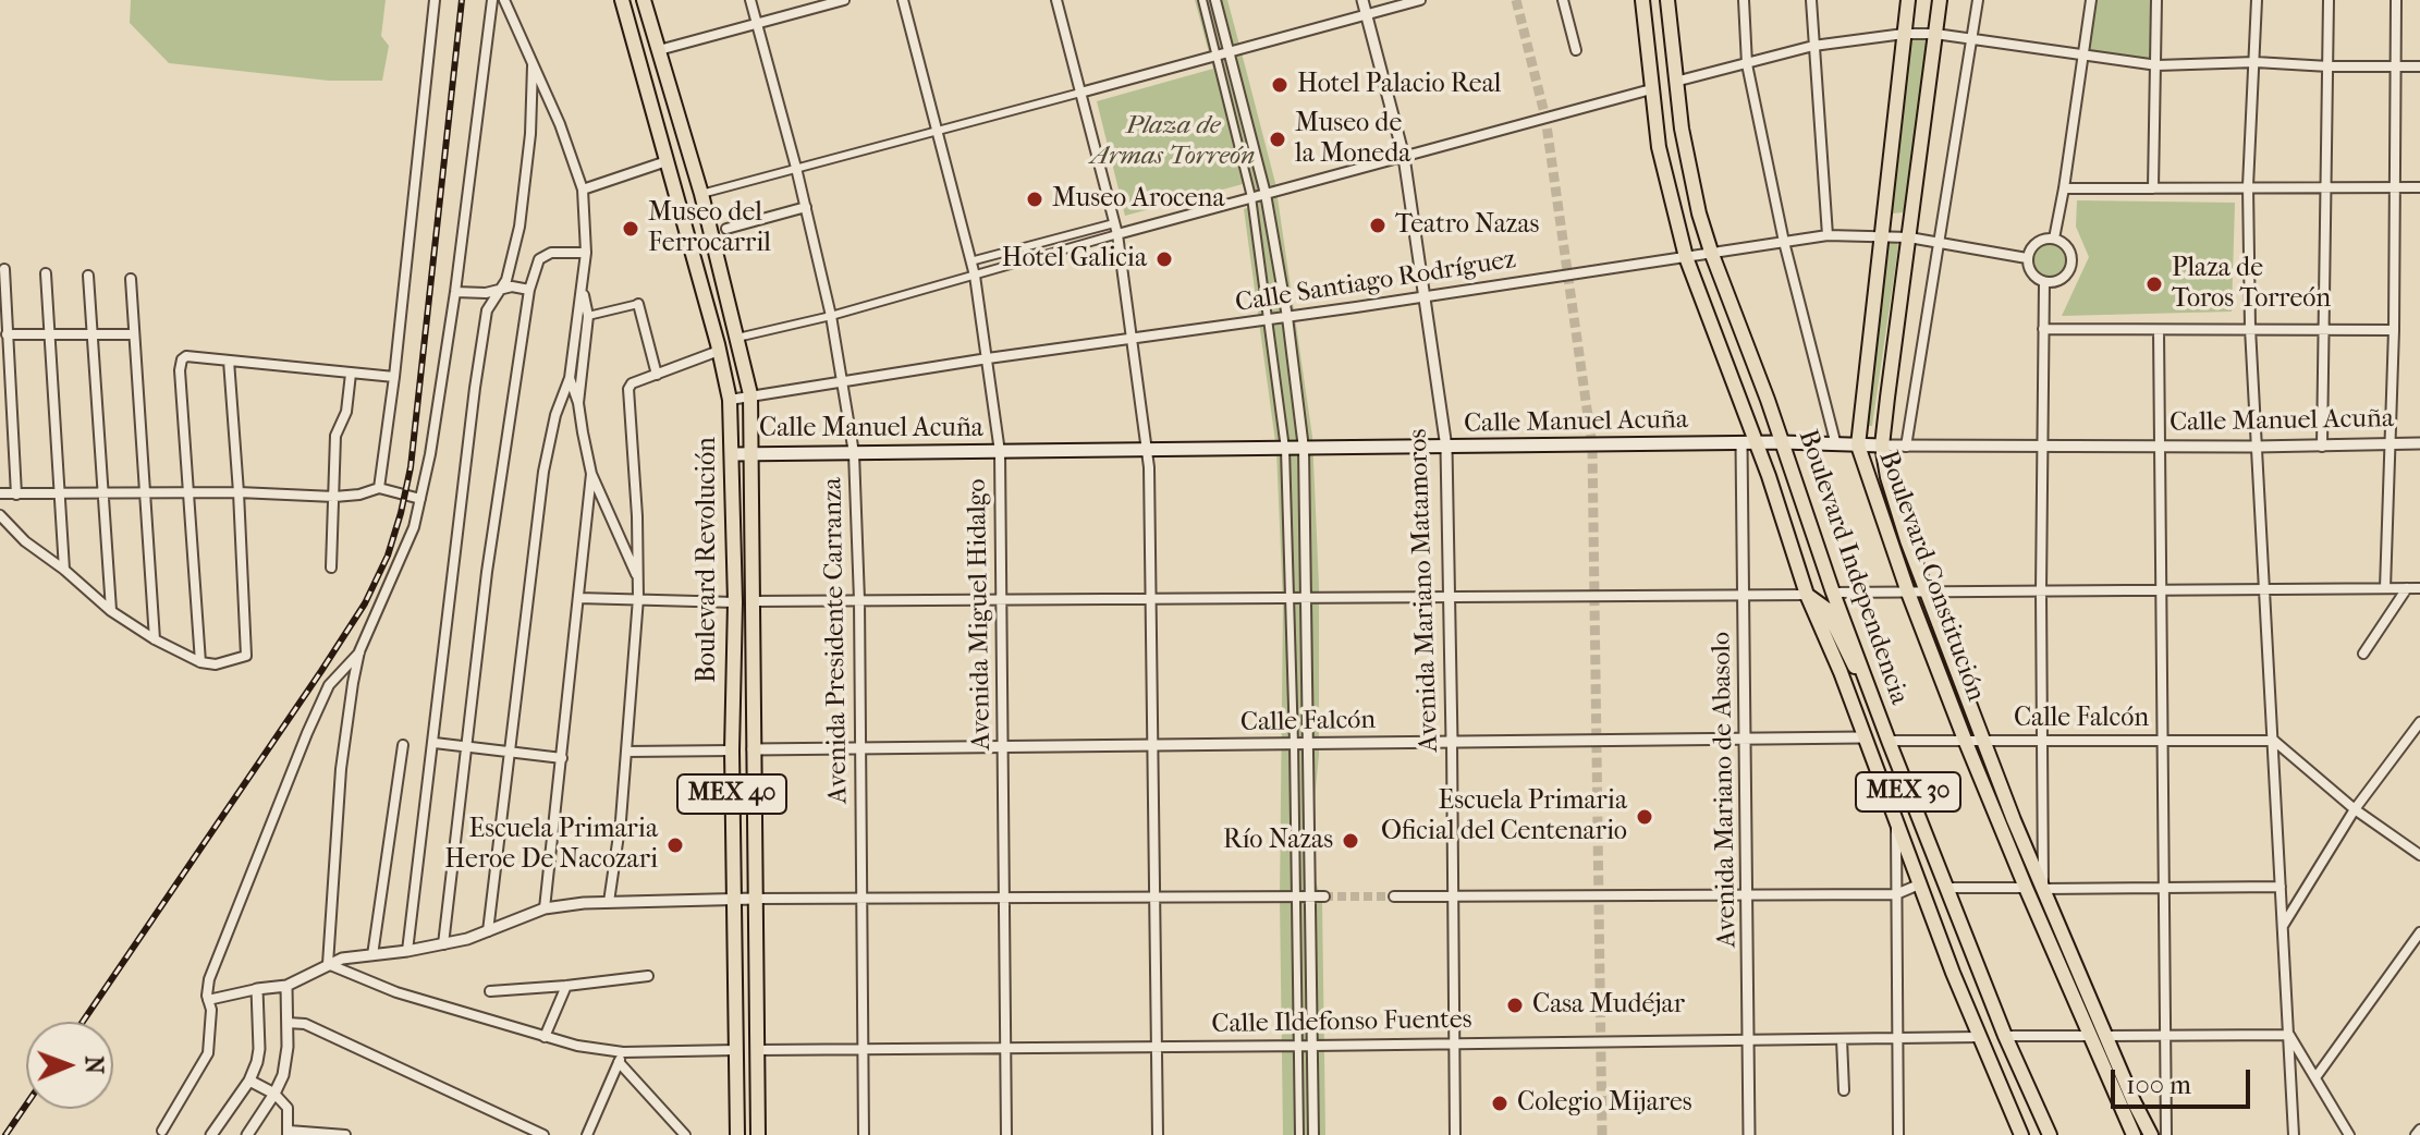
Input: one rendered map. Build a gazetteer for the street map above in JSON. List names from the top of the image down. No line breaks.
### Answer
{"streets":{"main road":["Calle Manuel Acuña","Boulevard Revolución","Boulevard Independencia","Boulevard Constitución","MEX 30","MEX 40"],"street":["Calle Santiago Rodríguez","Avenida Mariano Matamoros","Avenida Miguel Hidalgo","Avenida Presidente Carranza","Calle Falcón","Avenida Mariano de Abasolo","Calle Ildefonso Fuentes"]},"crossings":[["Calle Santiago Rodríguez","Boulevard Revolución"],["Calle Santiago Rodríguez","Boulevard Independencia"],["Calle Santiago Rodríguez","Boulevard Constitución"],["Calle Santiago Rodríguez","Avenida Mariano Matamoros"],["Calle Santiago Rodríguez","Avenida Miguel Hidalgo"],["Calle Santiago Rodríguez","Avenida Presidente Carranza"],["Calle Santiago Rodríguez","MEX 40"],["Calle Manuel Acuña","Boulevard Revolución"],["Calle Manuel Acuña","Boulevard Independencia"],["Calle Manuel Acuña","Boulevard Constitución"],["Calle Manuel Acuña","Avenida Mariano Matamoros"],["Calle Manuel Acuña","Avenida Miguel Hidalgo"],["Calle Manuel Acuña","Avenida Presidente Carranza"],["Calle Manuel Acuña","Avenida Mariano de Abasolo"],["Calle Manuel Acuña","MEX 40"],["Boulevard Independencia","Calle Falcón"],["Boulevard Independencia","Avenida Mariano de Abasolo"],["Boulevard Independencia","Calle Ildefonso Fuentes"],["Boulevard Constitución","Calle Falcón"],["Avenida Mariano Matamoros","Calle Falcón"],["Avenida Mariano Matamoros","Calle Ildefonso Fuentes"],["Avenida Miguel Hidalgo","Calle Falcón"],["Avenida Miguel Hidalgo","Calle Ildefonso Fuentes"],["Avenida Presidente Carranza","Calle Falcón"],["Avenida Presidente Carranza","Calle Ildefonso Fuentes"],["Calle Falcón","Avenida Mariano de Abasolo"],["Calle Falcón","MEX 40"],["Avenida Mariano de Abasolo","Calle Ildefonso Fuentes"],["MEX 40","Calle Ildefonso Fuentes"]],"parks":["Plaza de Armas Torreón"],"places":["Hotel Palacio Real","Museo de la Moneda","Museo Arocena","Teatro Nazas","Museo del Ferrocarril","Hotel Galicia","Plaza de Toros Torreón","Escuela Primaria Oficial del Centenario","Río Nazas","Escuela Primaria Heroe De Nacozari","Casa Mudéjar","Colegio Mijares"],"scale_bar":"100 m","north":"right"}
